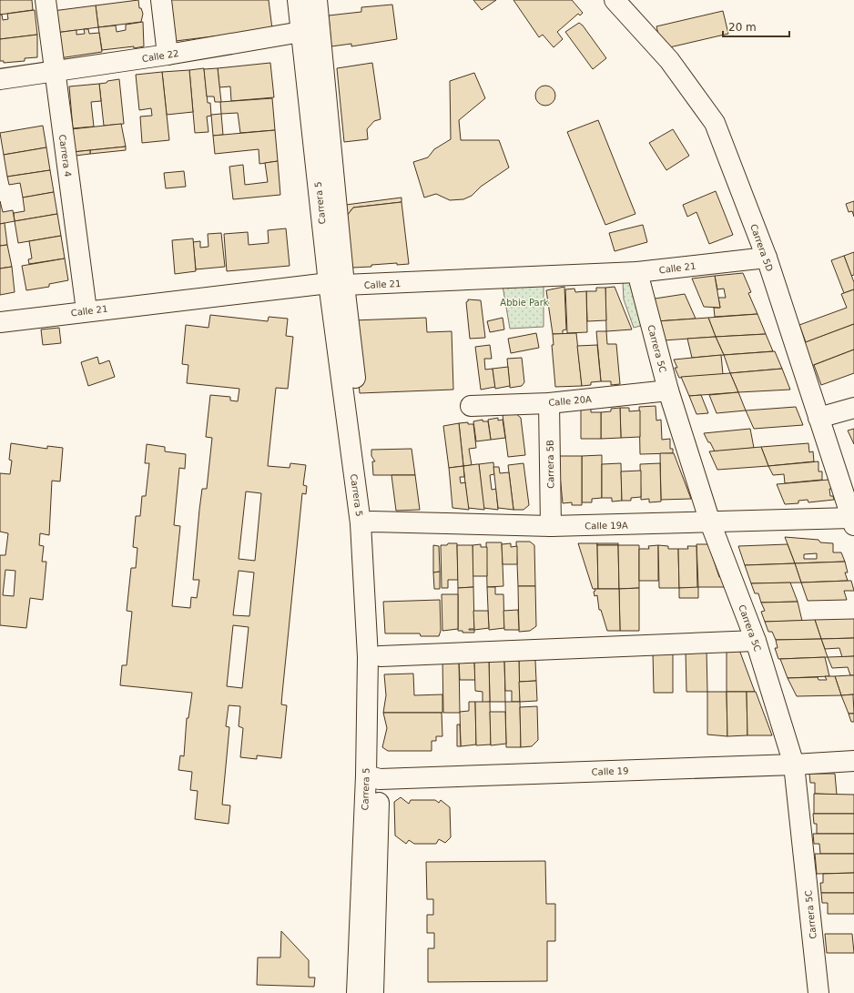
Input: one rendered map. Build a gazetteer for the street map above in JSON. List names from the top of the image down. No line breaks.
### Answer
{"streets":{"street":["Calle 22","Carrera 4","Carrera 5","Carrera 5D","Calle 21","Carrera 5C","Calle 20A","Carrera 5B","Calle 19A","Calle 19"]},"crossings":[["Calle 22","Carrera 4"],["Calle 22","Carrera 5"],["Carrera 4","Calle 21"],["Carrera 5","Calle 21"],["Carrera 5","Calle 19A"],["Carrera 5","Calle 19"],["Carrera 5D","Calle 21"],["Carrera 5D","Calle 19A"],["Calle 21","Carrera 5C"],["Carrera 5C","Calle 20A"],["Carrera 5C","Calle 19A"],["Carrera 5C","Calle 19"],["Calle 20A","Carrera 5B"],["Carrera 5B","Calle 19A"]],"parks":["Abbie Park"],"scale_bar":"20 m"}
